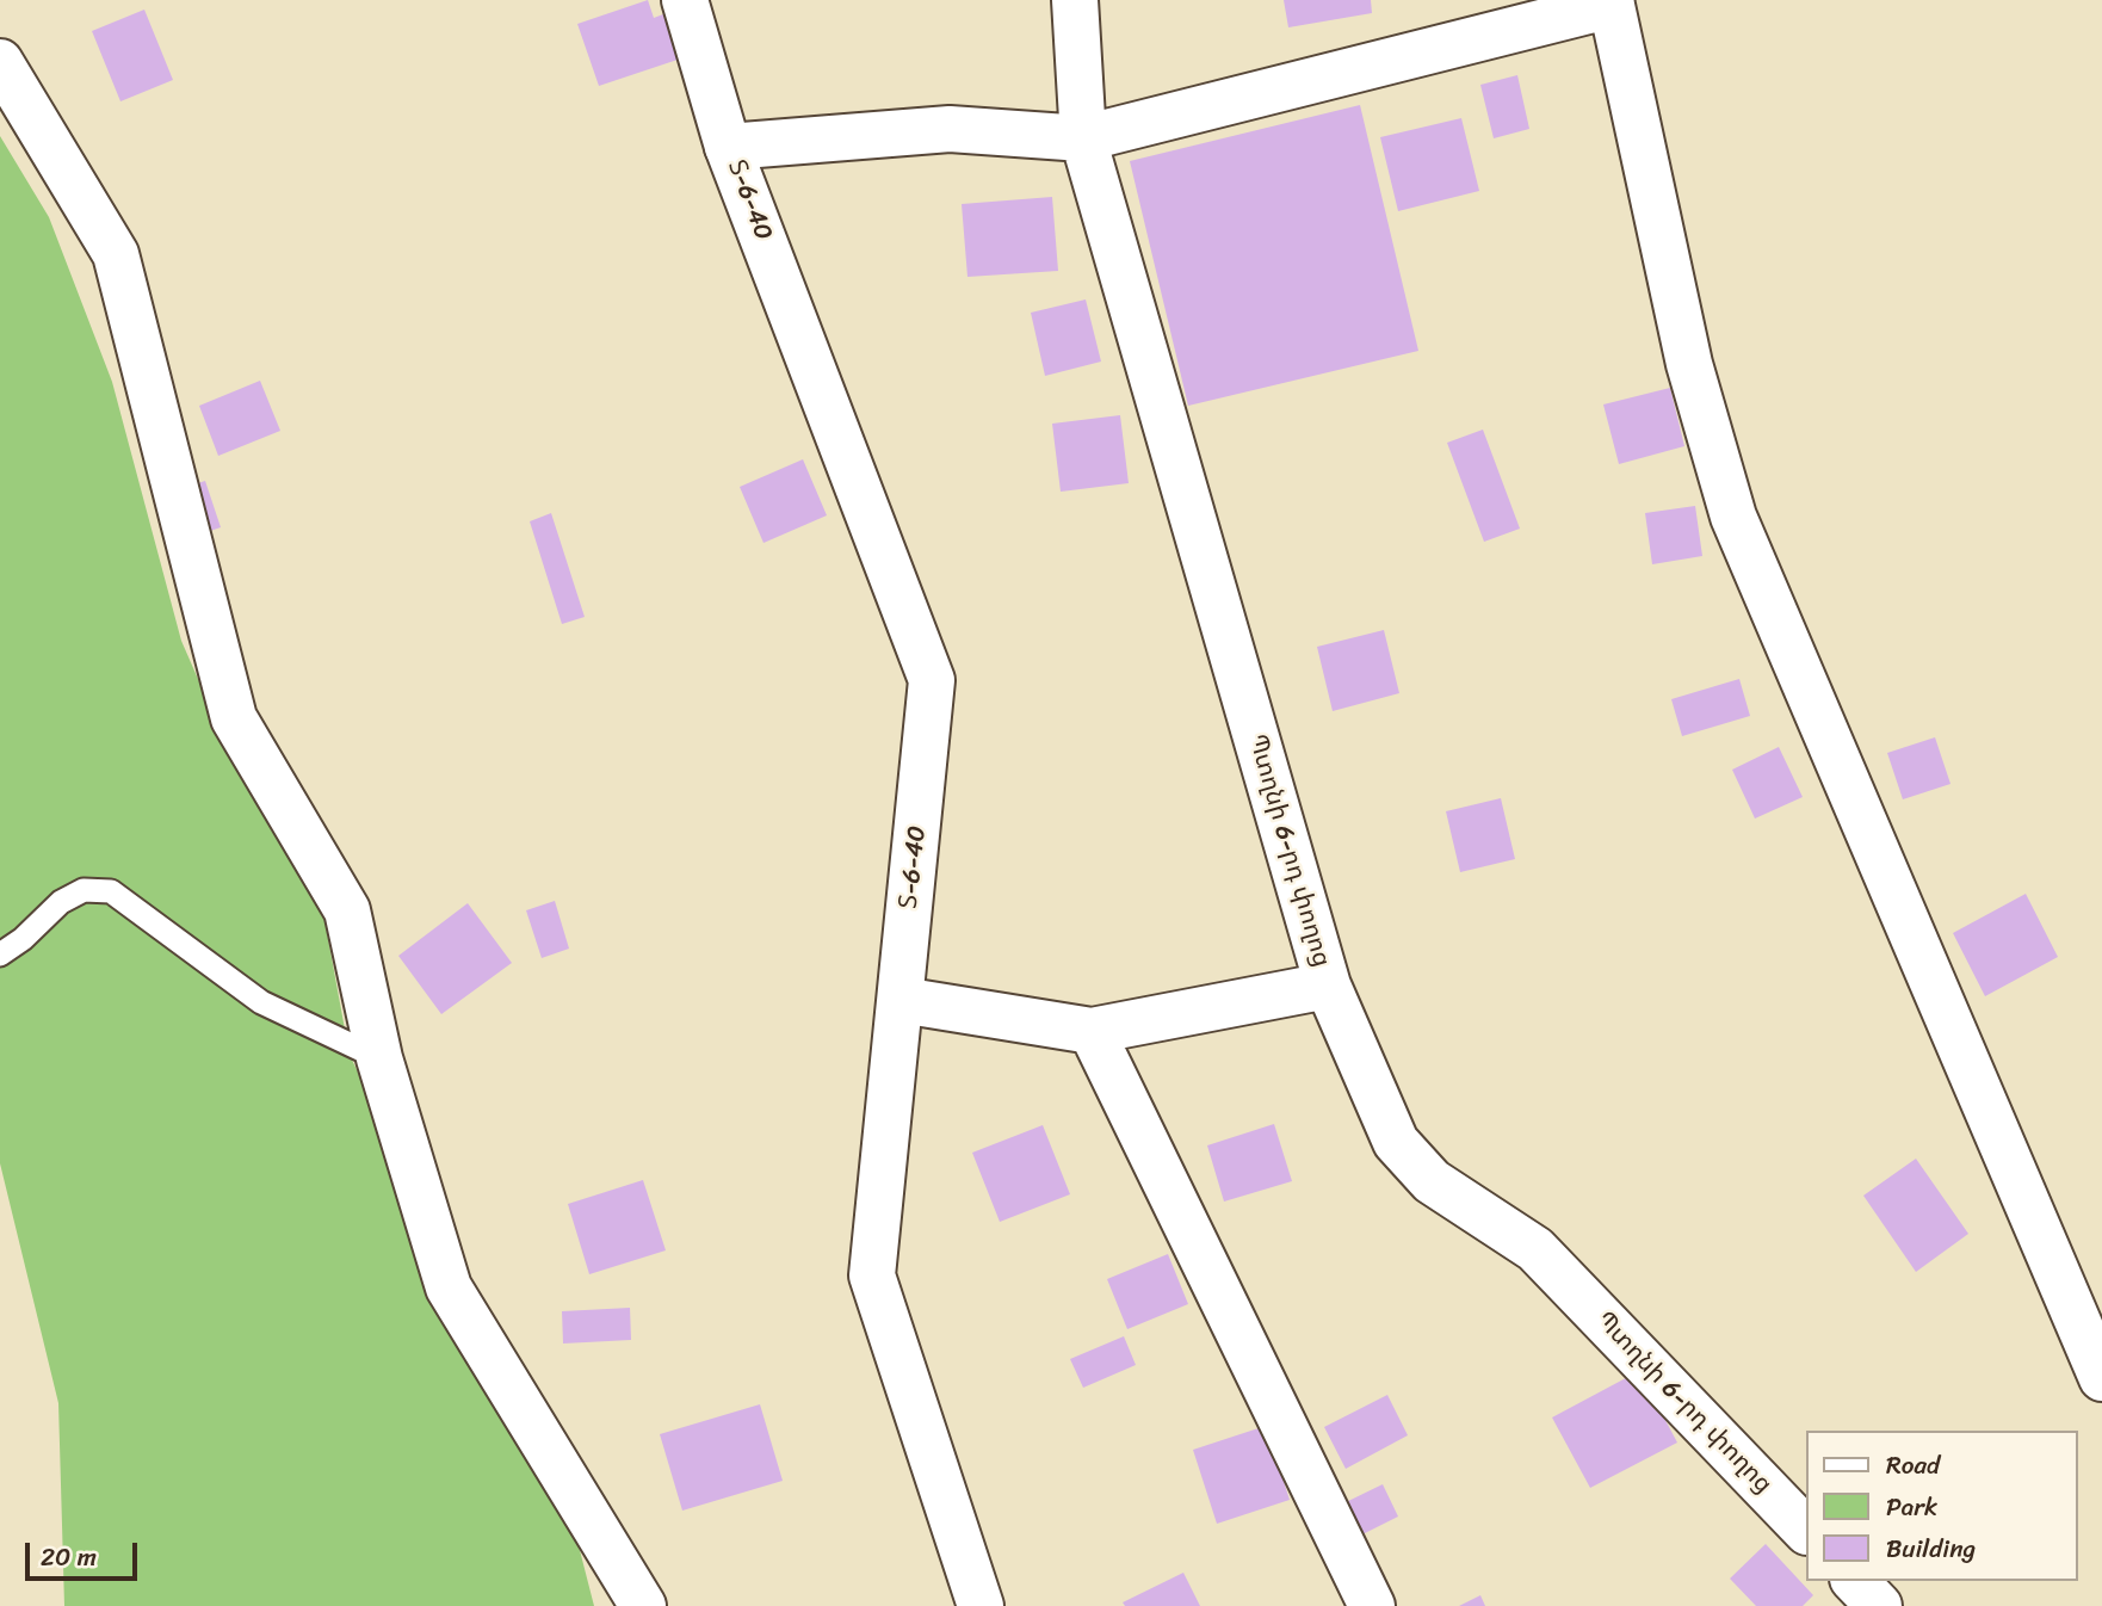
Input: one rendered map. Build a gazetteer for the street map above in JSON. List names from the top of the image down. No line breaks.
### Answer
{"streets":{"street":["Տ-6-40","Պտղնի 6-րդ փողոց"]},"legend":["Road","Park","Building"],"scale_bar":"20 m"}
